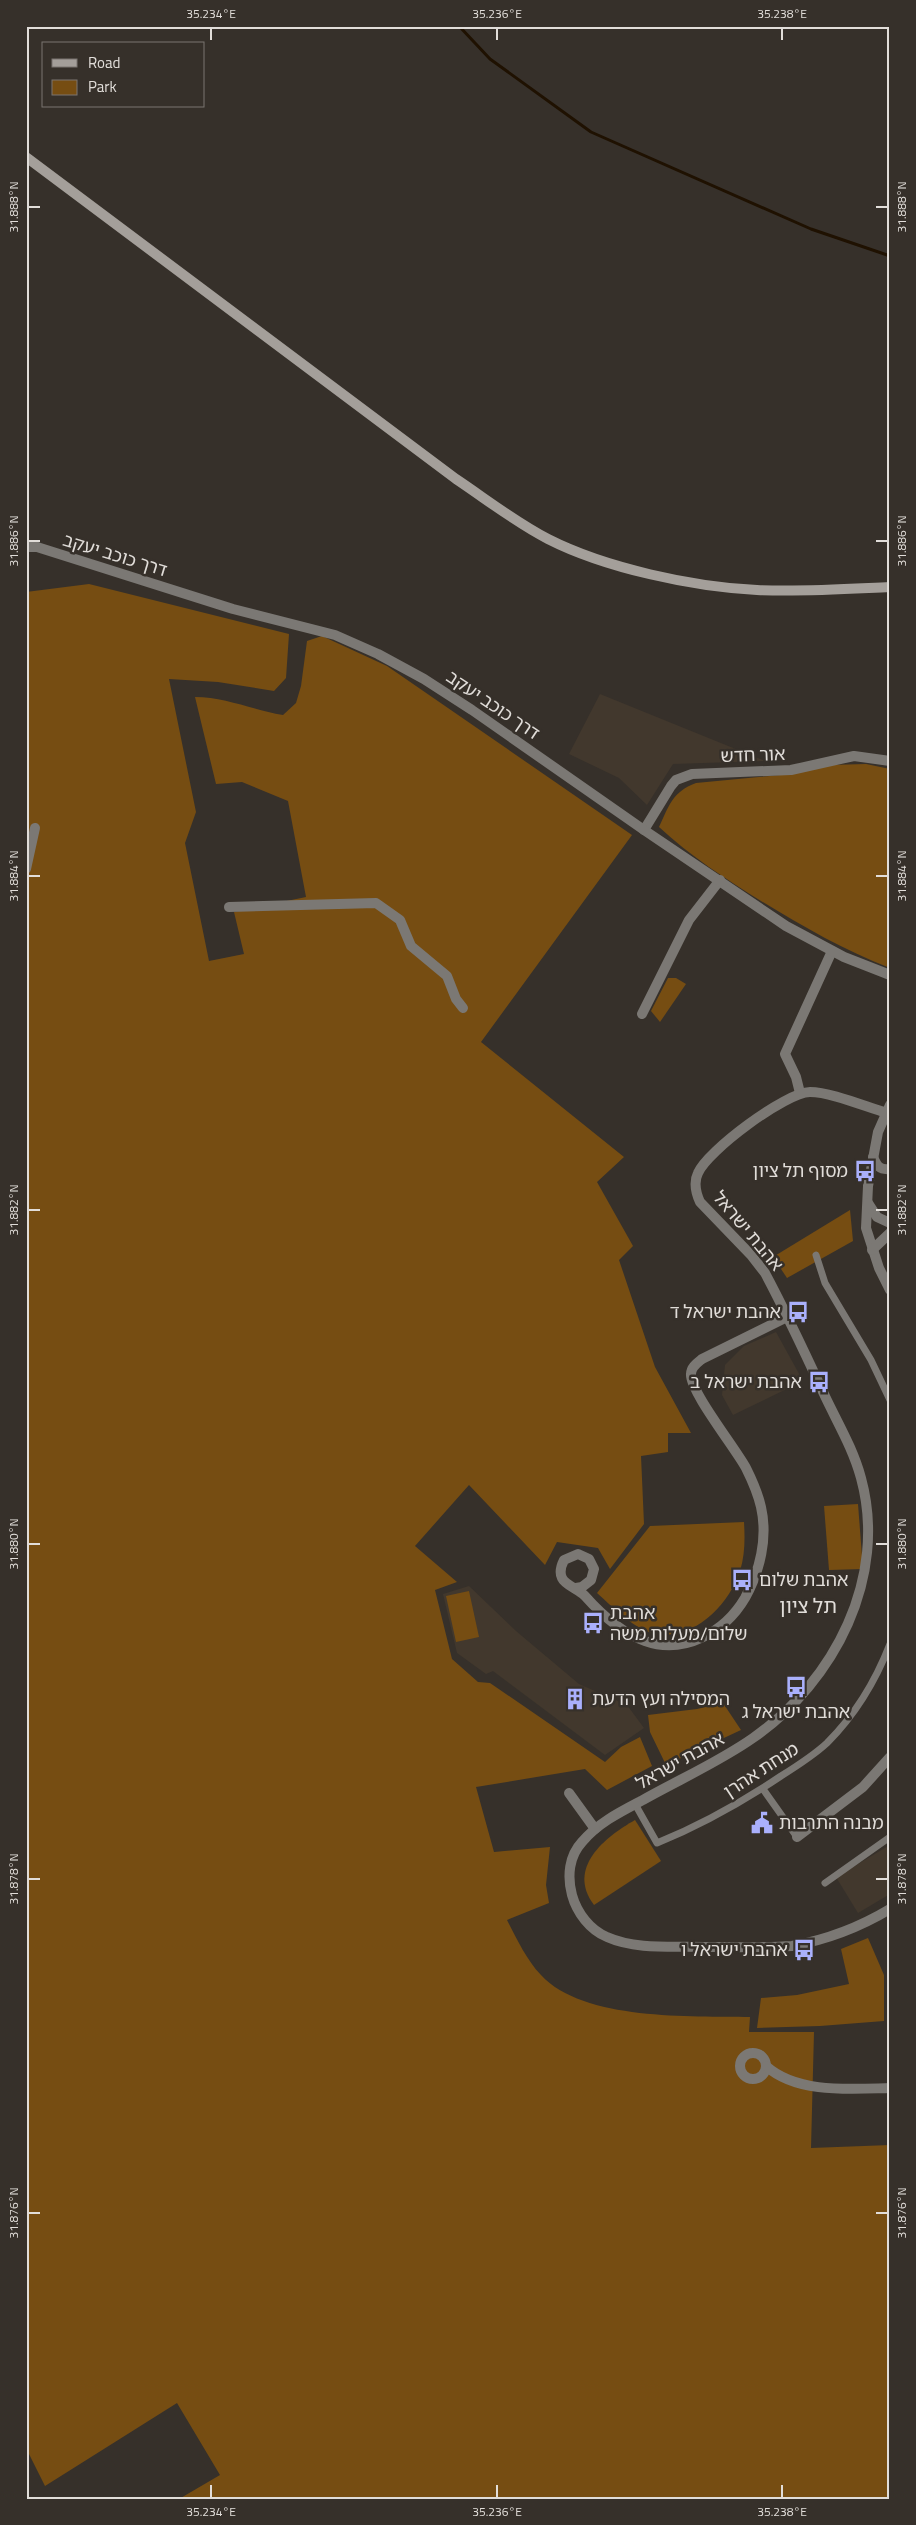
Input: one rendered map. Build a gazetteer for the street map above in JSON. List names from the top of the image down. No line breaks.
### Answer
{"streets":{"street":["דרך כוכב יעקב","אור חדש","אהבת ישראל","מנחת אהרן"]},"crossings":[["דרך כוכב יעקב","אור חדש"],["אהבת ישראל","מנחת אהרן"]],"districts":["תל ציון"],"places":{"bus stop":["מסוף תל ציון","אהבת ישראל ד","אהבת ישראל ב","אהבת שלום","אהבת שלום/מעלות משה","אהבת ישראל ג","אהבת ישראל ו"],"building":["המסילה ועץ הדעת"],"public building":["מבנה התרבות"]},"legend":["Road","Park"],"coordinates":["35.234°E","35.236°E","35.238°E","31.888°N","31.886°N","31.884°N","31.882°N","31.880°N","31.878°N","31.876°N"]}
